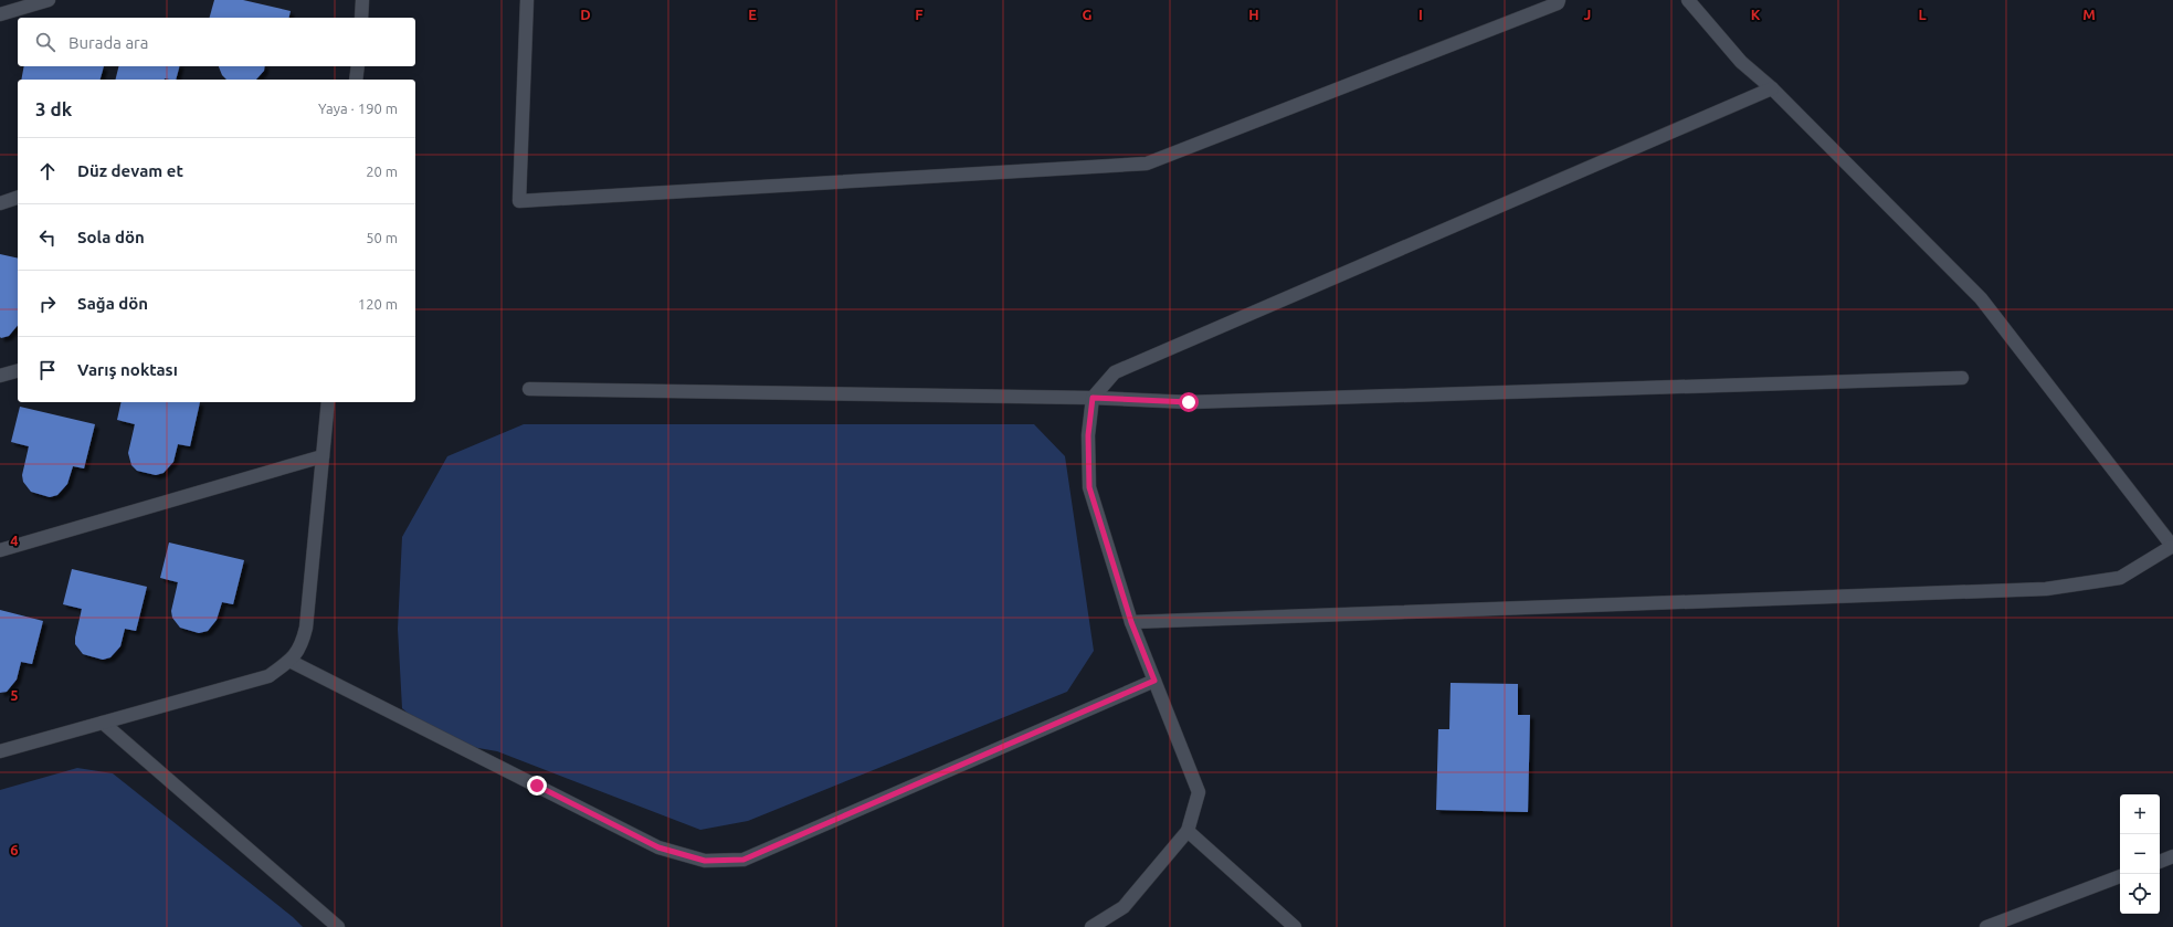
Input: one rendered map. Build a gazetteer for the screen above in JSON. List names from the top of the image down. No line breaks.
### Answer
{"page":{"search":"Burada ara","heading":["3 dk","Yaya · 190 m"],"list":[["Düz devam et","20 m"],["Sola dön","50 m"],["Sağa dön","120 m"],"Varış noktası"],"map_buttons":["+","−"]},"grid":{"columns":["D","E","F","G","H","I","J","K","L","M"],"rows":["4","5","6"]}}
